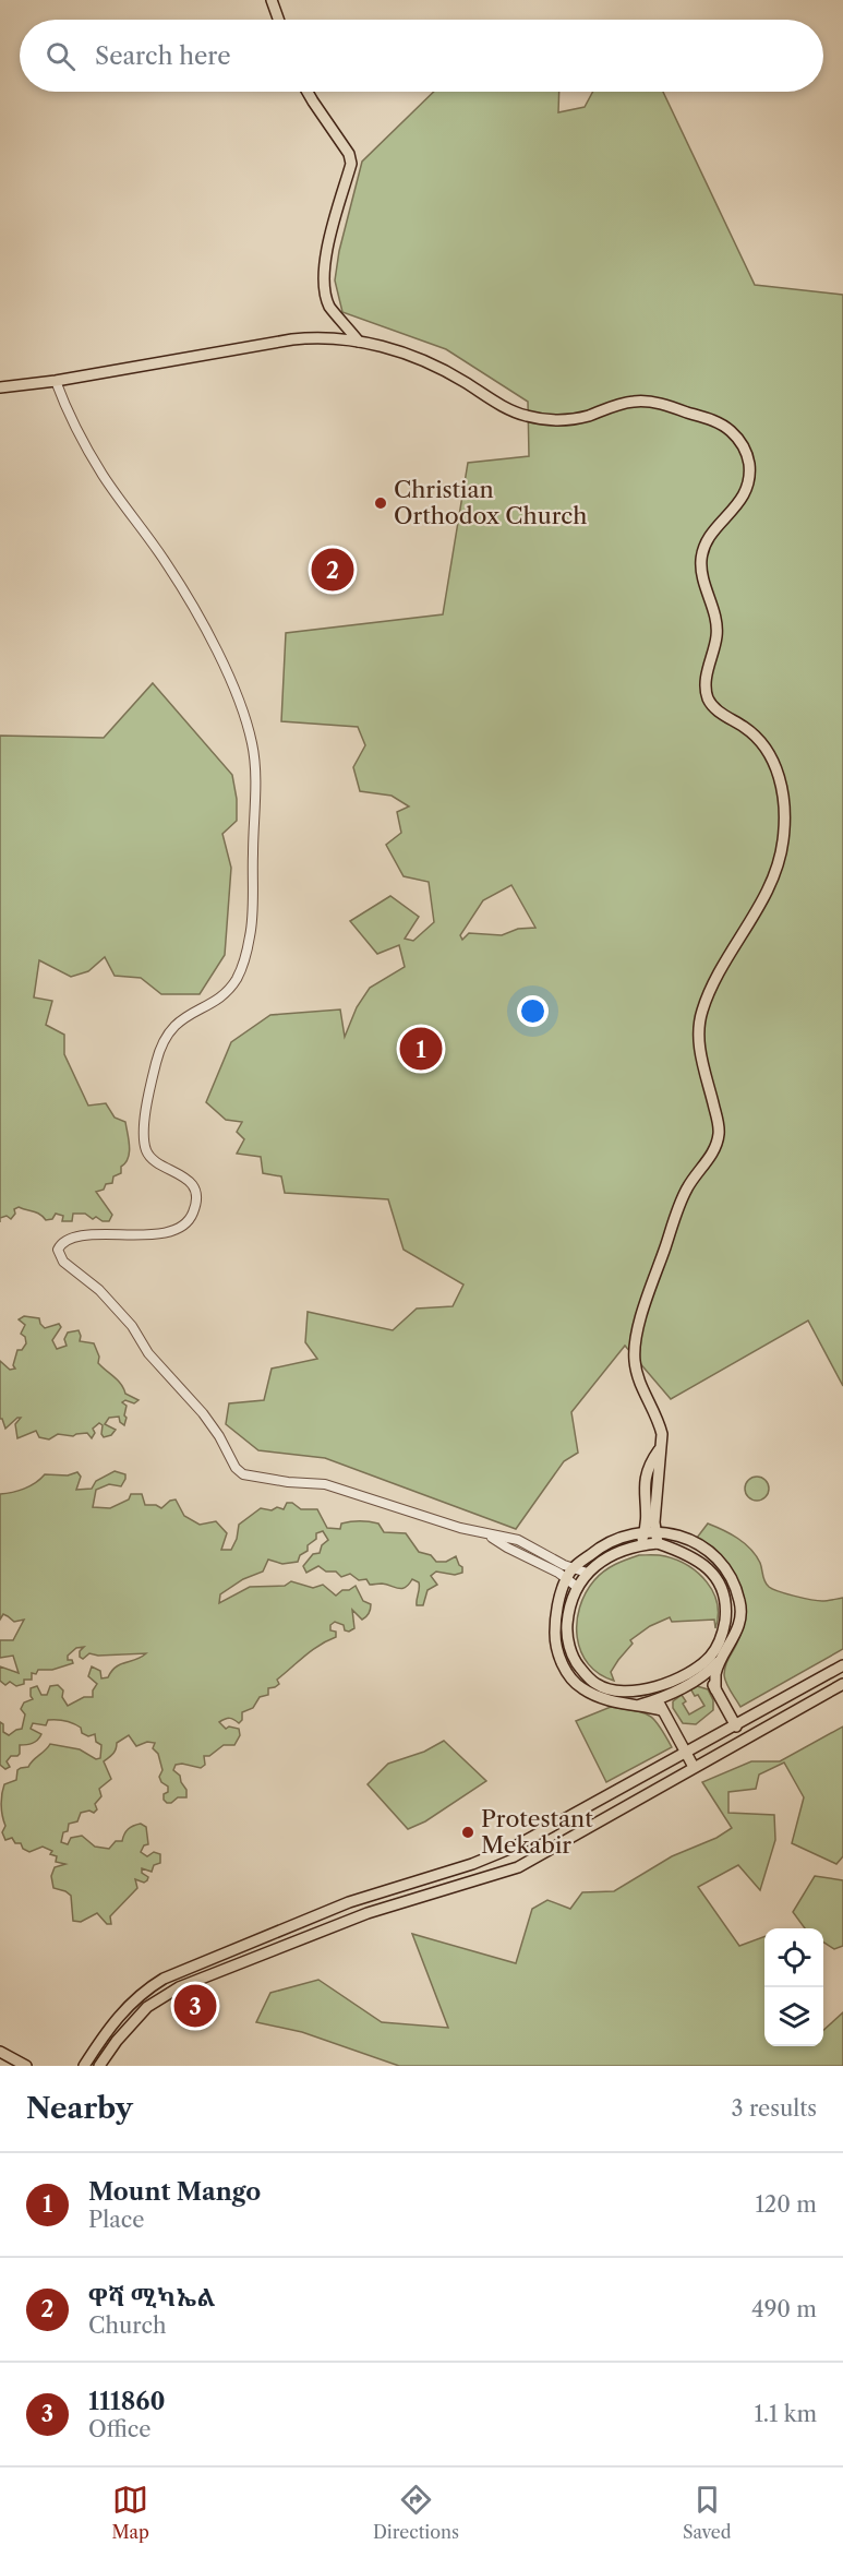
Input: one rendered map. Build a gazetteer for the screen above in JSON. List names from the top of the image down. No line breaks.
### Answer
{"places":["Christian Orthodox Church","Protestant Mekabir"],"page":{"search":"Search here","pins":["2","1","3"],"heading":["Nearby","3 results"],"list":[{"mark":"1","name":"Mount Mango","note":"Place","value":"120 m"},{"mark":"2","name":"ዋሻ ሚካኤል","note":"Church","value":"490 m"},{"mark":"3","name":"111860","note":"Office","value":"1.1 km"}],"nav":["Map","Directions","Saved"]}}
